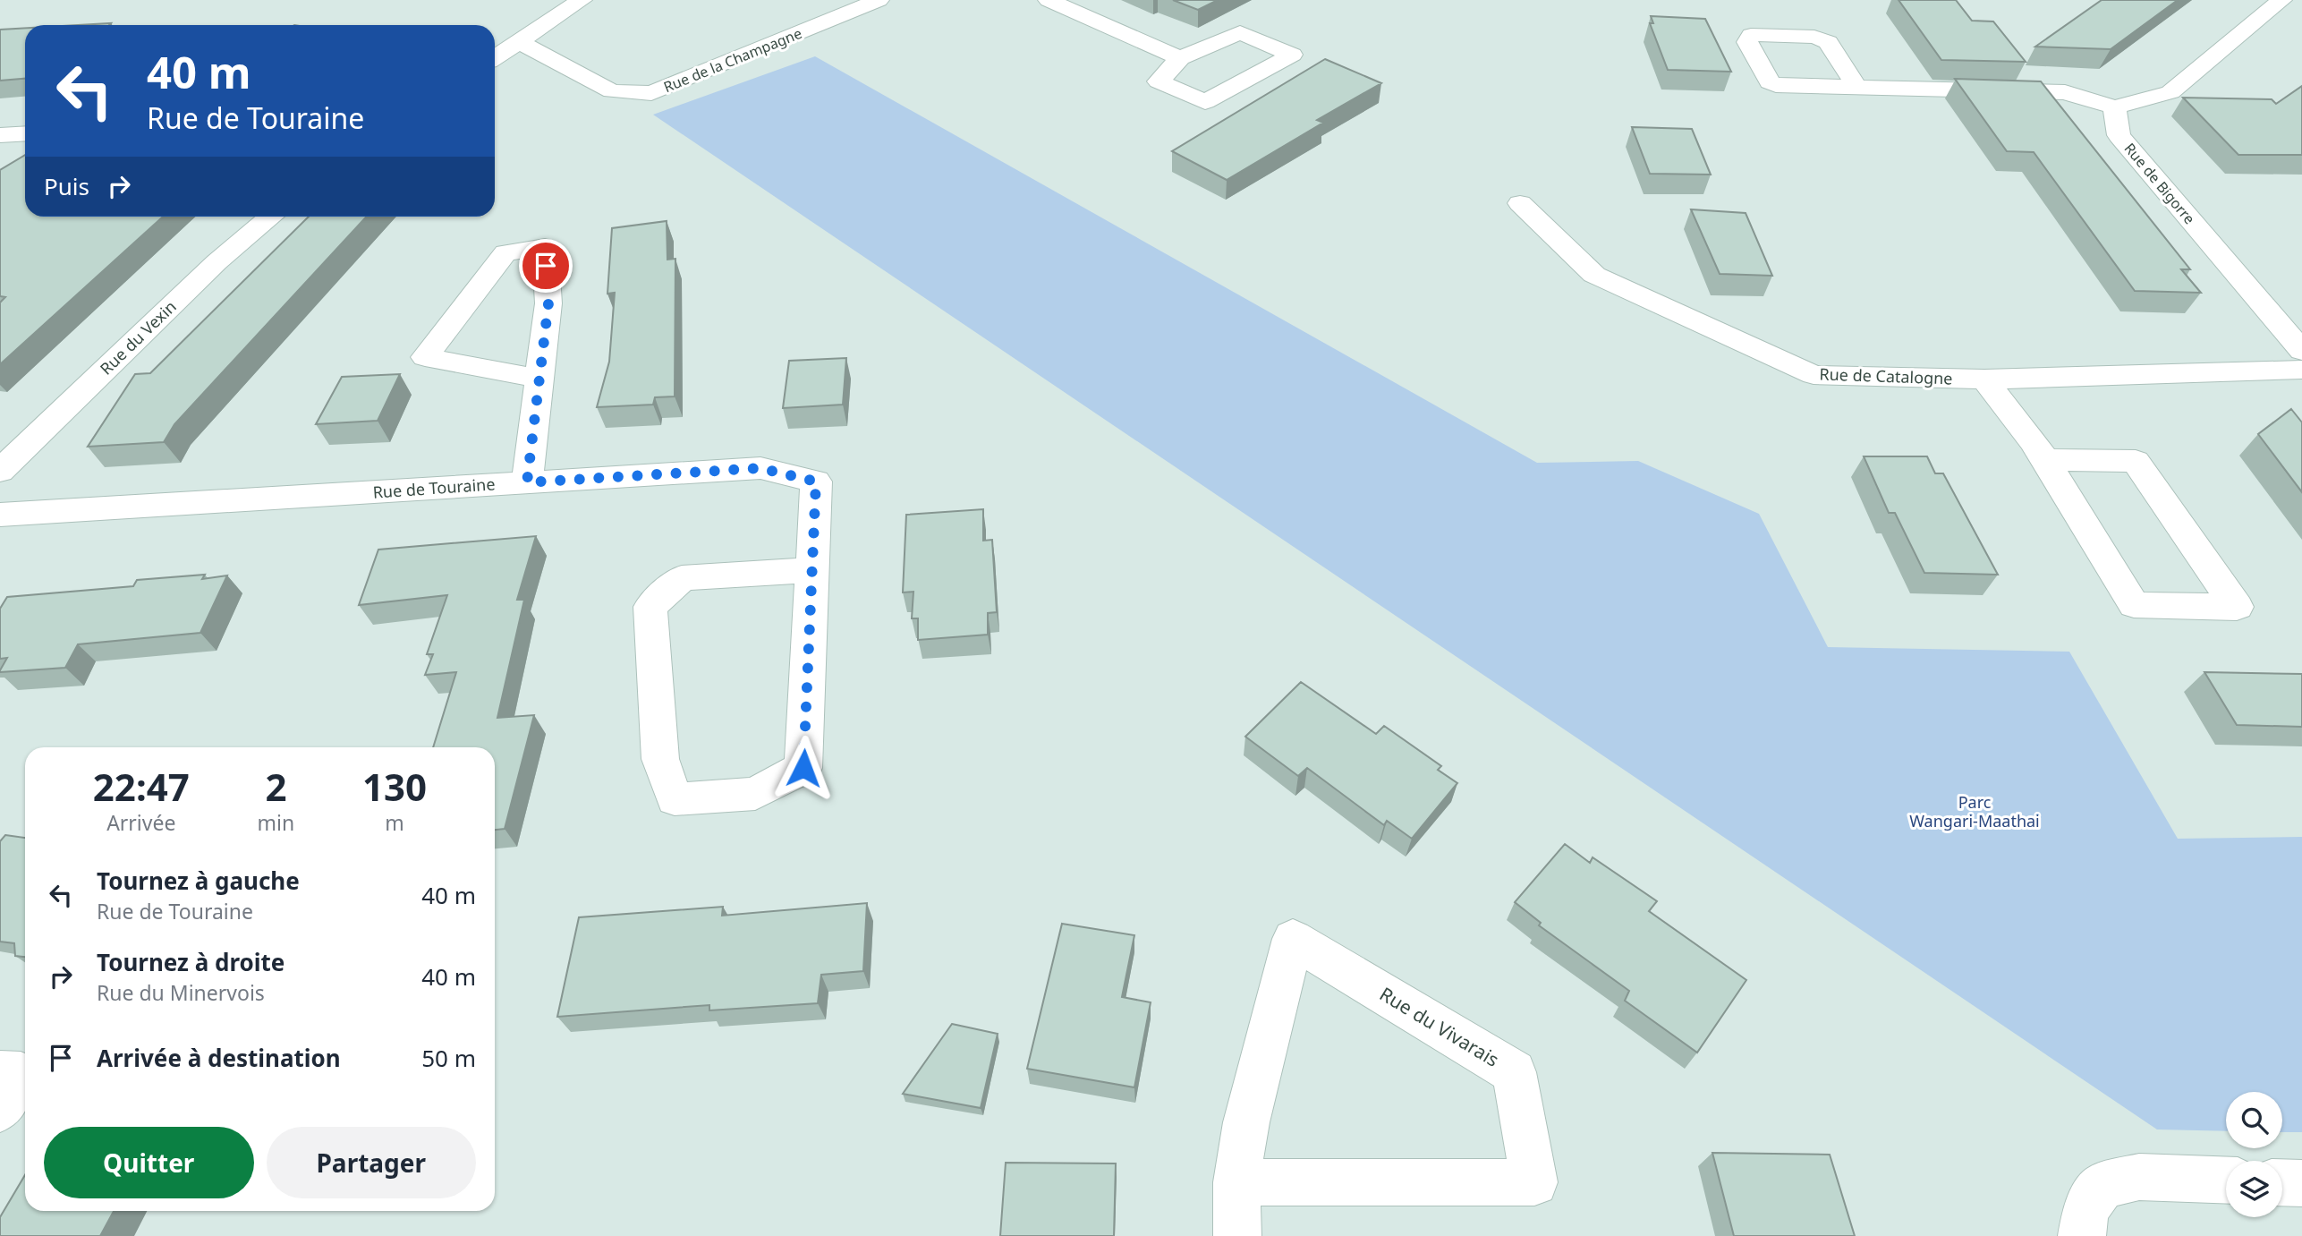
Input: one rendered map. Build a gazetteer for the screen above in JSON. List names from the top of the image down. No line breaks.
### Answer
{"streets":{"street":["Rue de la Champagne","Rue de Bigorre","Rue du Vexin","Rue de Catalogne","Rue de Touraine","Rue du Vivarais"]},"parks":["Parc Wangari-Maathai"],"page":{"turn":["40 m","Rue de Touraine"],"then":"Puis","eta":["22:47","Arrivée","2","min","130","m"],"list":[{"name":"Tournez à gauche","note":"Rue de Touraine","value":"40 m"},{"name":"Tournez à droite","note":"Rue du Minervois","value":"40 m"},{"name":"Arrivée à destination","value":"50 m"}],"buttons":["Quitter","Partager"]}}
